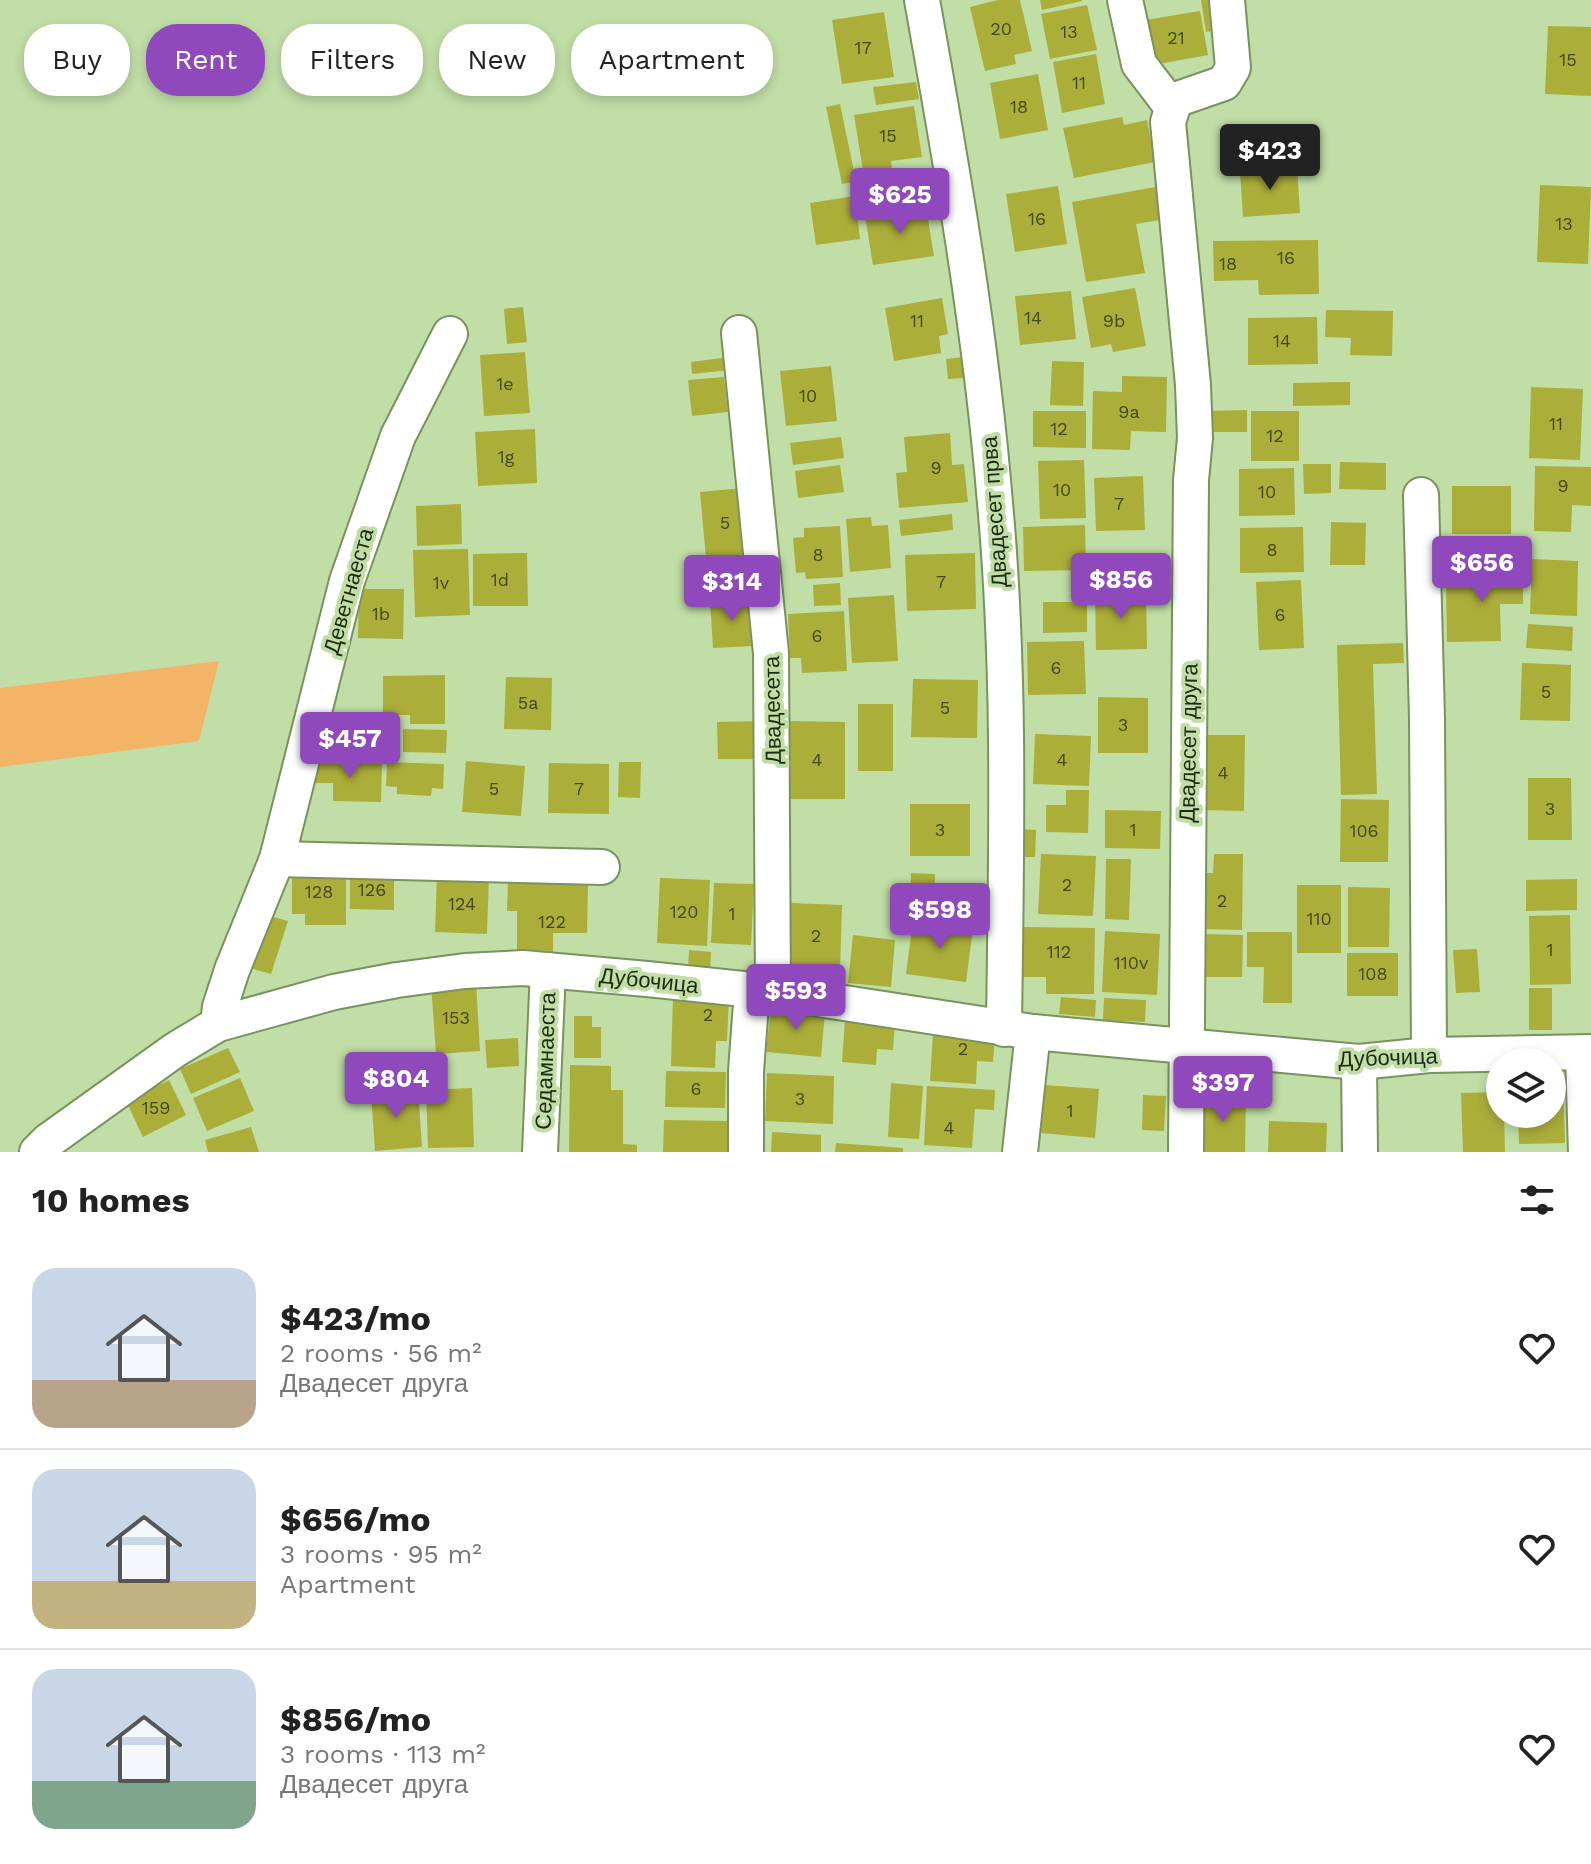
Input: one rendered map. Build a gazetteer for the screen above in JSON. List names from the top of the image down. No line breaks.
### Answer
{"streets":{"street":["Двадесет прва","Деветнаеста","Двадесета","Двадесет друга","Дубочица","Седамнаеста"]},"crossings":[["Двадесет прва","Дубочица"],["Деветнаеста","Дубочица"],["Двадесета","Дубочица"],["Двадесет друга","Дубочица"],["Дубочица","Седамнаеста"]],"house_numbers":["20","13","21","17","15","11","18","15","16","13","16","18","14","11","9b","14","1e","10","9a","11","12","12","1g","9","9","10","10","7","5","8","8","1d","7","1v","1b","6","6","6","5","5a","5","3","4","4","4","5","7","3","3","1","106","2","126","128","2","124","120","1","110","122","2","1","112","110v","108","2","153","2","6","3","159","1","4"],"page":{"chip":["Buy","Rent","Filters","New","Apartment"],"price":["$423","$625","$656","$856","$314","$457","$598","$593","$804","$397"],"heading":"10 homes","list":[{"name":"$423/mo","note":"2 rooms · 56 m² · Двадесет друга"},{"name":"$656/mo","note":"3 rooms · 95 m² · Apartment"},{"name":"$856/mo","note":"3 rooms · 113 m² · Двадесет друга"}]}}
